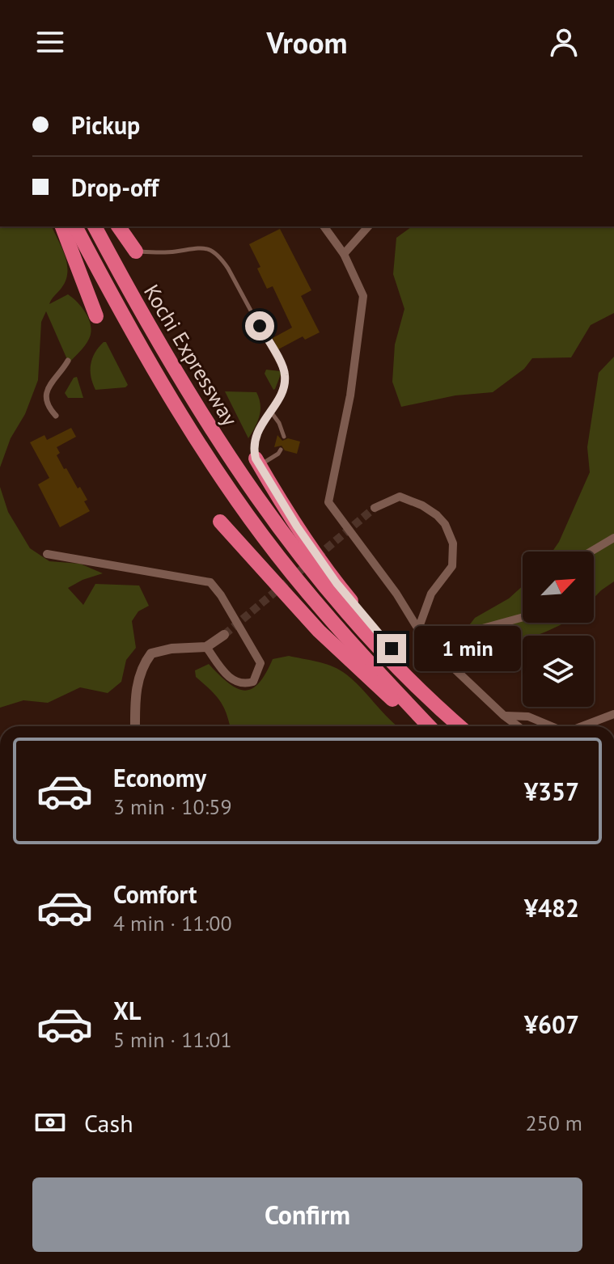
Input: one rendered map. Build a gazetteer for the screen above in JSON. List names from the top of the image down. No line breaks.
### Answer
{"streets":{"highway":["Kochi Expressway"]},"north":"top right","page":{"header":"Vroom","banner":["Pickup","Drop-off"],"bubble":"1 min","list":[{"name":"Economy","note":"3 min · 10:59","value":"¥357"},{"name":"Comfort","note":"4 min · 11:00","value":"¥482"},{"name":"XL","note":"5 min · 11:01","value":"¥607"}],"pay":["Cash","250 m"],"buttons":"Confirm"}}
